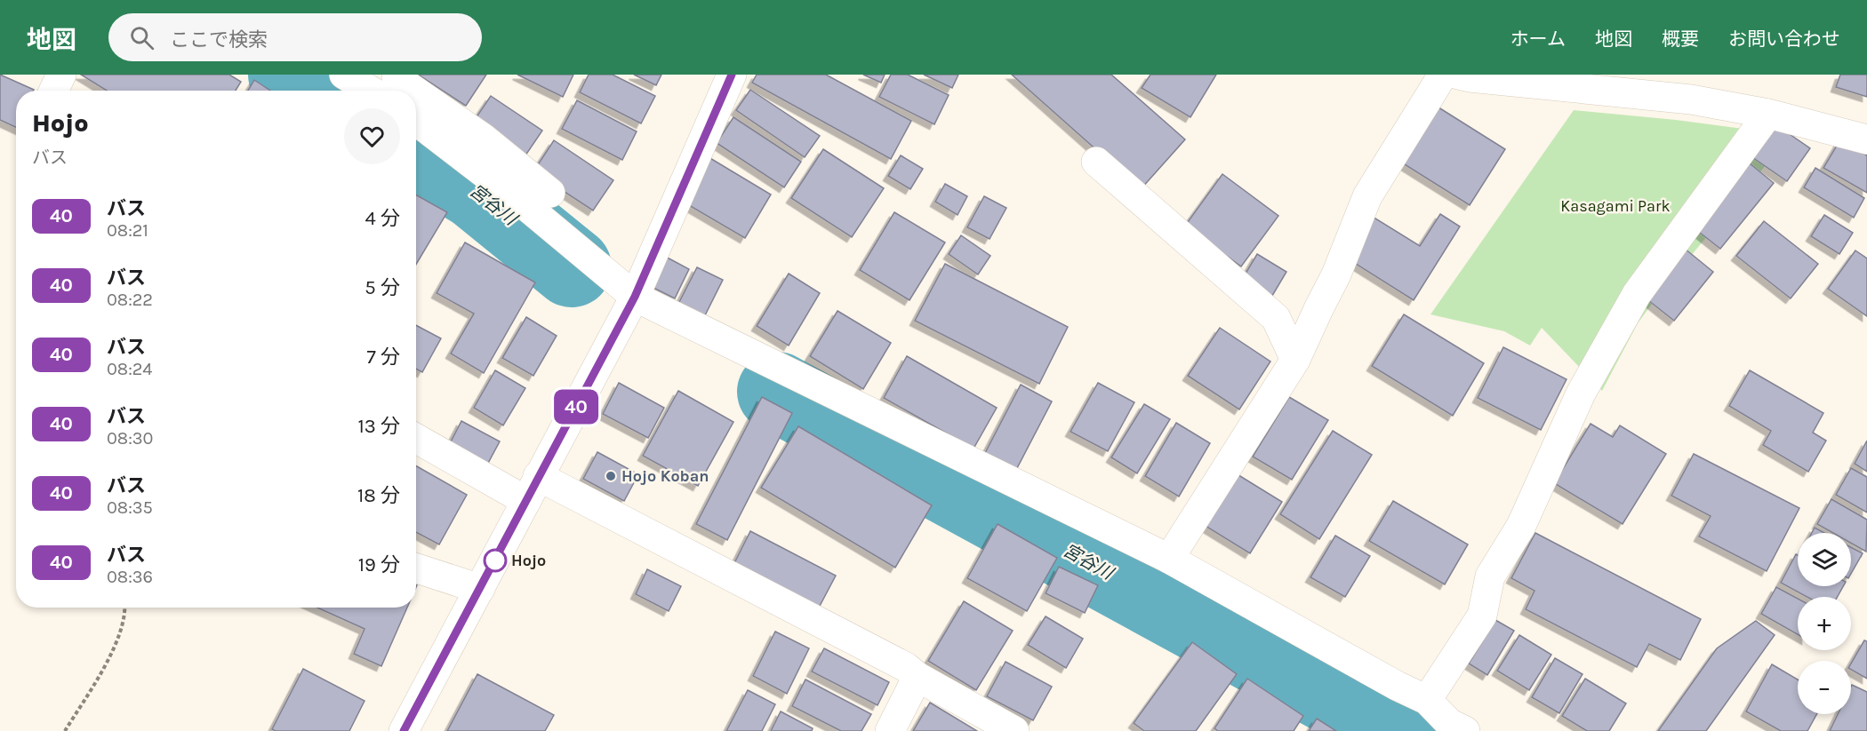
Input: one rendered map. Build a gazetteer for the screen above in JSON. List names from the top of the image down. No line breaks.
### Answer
{"water":["宮谷川"],"parks":["Kasagami Park"],"places":["Hojo Koban","Hojo"],"lines":["bus line 40"],"page":{"header":"地図","search":"ここで検索","nav":["ホーム","地図","概要","お問い合わせ"],"on_map":"40","heading":["Hojo","バス"],"list":[{"mark":"40","name":"バス","note":"08:21","value":"4 分"},{"mark":"40","name":"バス","note":"08:22","value":"5 分"},{"mark":"40","name":"バス","note":"08:24","value":"7 分"},{"mark":"40","name":"バス","note":"08:30","value":"13 分"},{"mark":"40","name":"バス","note":"08:35","value":"18 分"},{"mark":"40","name":"バス","note":"08:36","value":"19 分"}],"map_buttons":["+","−"]}}
